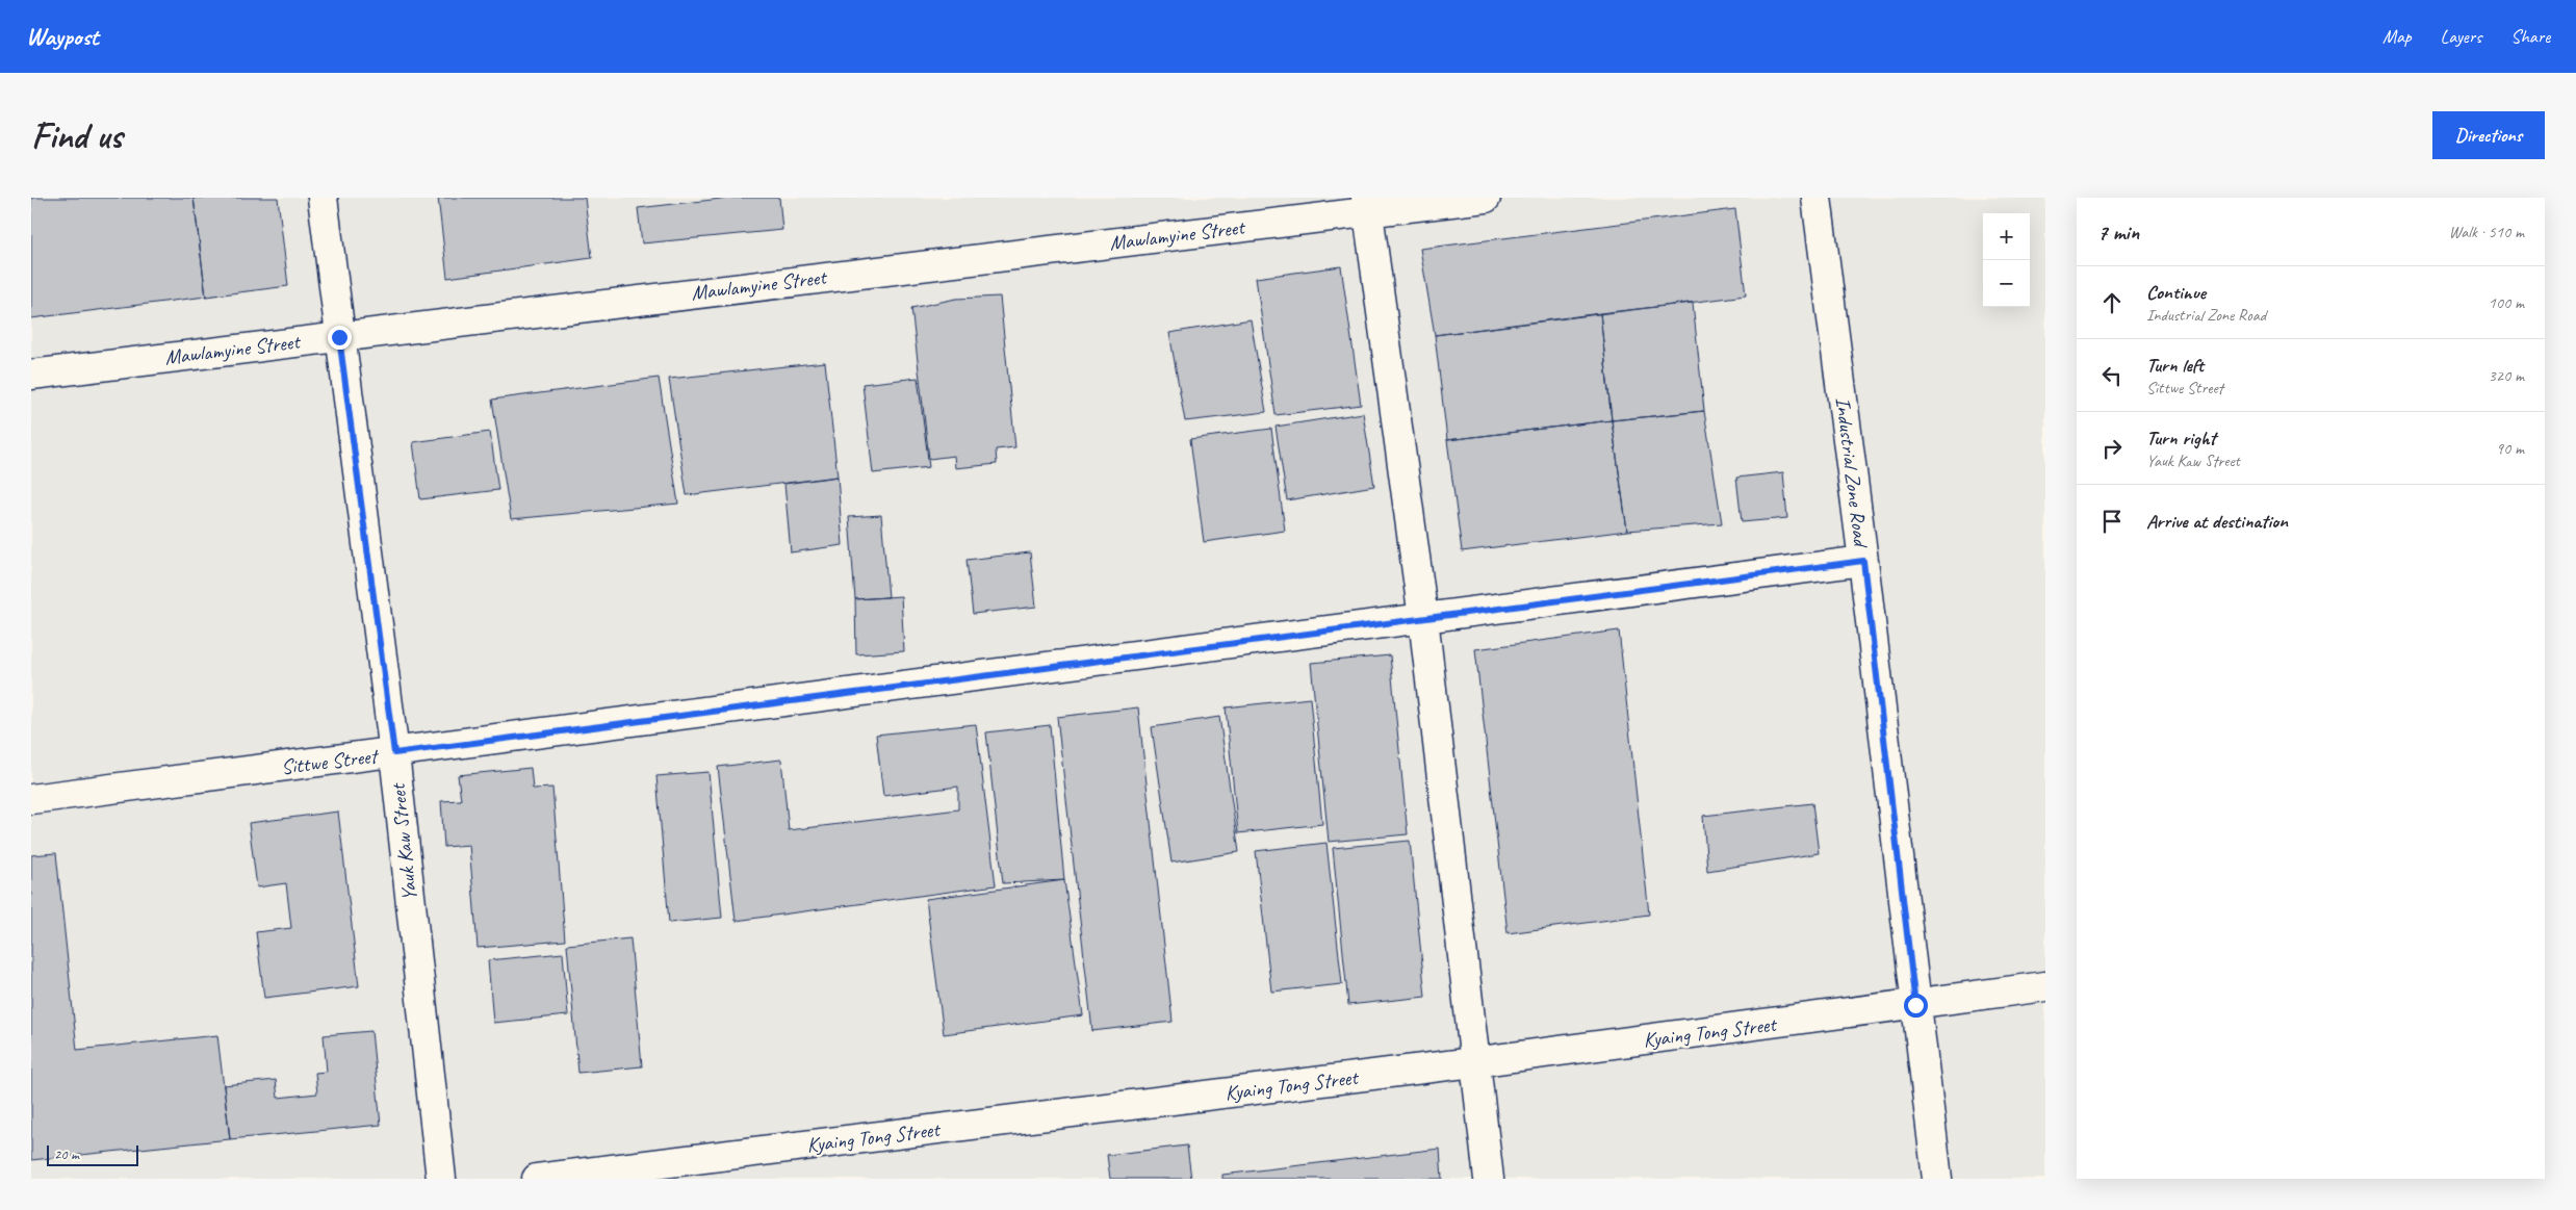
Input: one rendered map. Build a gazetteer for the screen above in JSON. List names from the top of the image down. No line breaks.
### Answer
{"streets":{"street":["Mawlamyine Street","Industrial Zone Road","Sittwe Street","Yauk Kaw Street","Kyaing Tong Street"]},"crossings":[["Mawlamyine Street","Yauk Kaw Street"],["Industrial Zone Road","Sittwe Street"],["Industrial Zone Road","Kyaing Tong Street"],["Sittwe Street","Yauk Kaw Street"]],"scale_bar":"20 m","page":{"header":"Waypost","nav":["Map","Layers","Share"],"buttons":"Directions","title":"Find us","heading":["7 min","Walk · 510 m"],"map_buttons":["+","−"],"list":[["Continue","Industrial Zone Road","100 m"],["Turn left","Sittwe Street","320 m"],["Turn right","Yauk Kaw Street","90 m"],"Arrive at destination"],"scale":"20 m"}}
